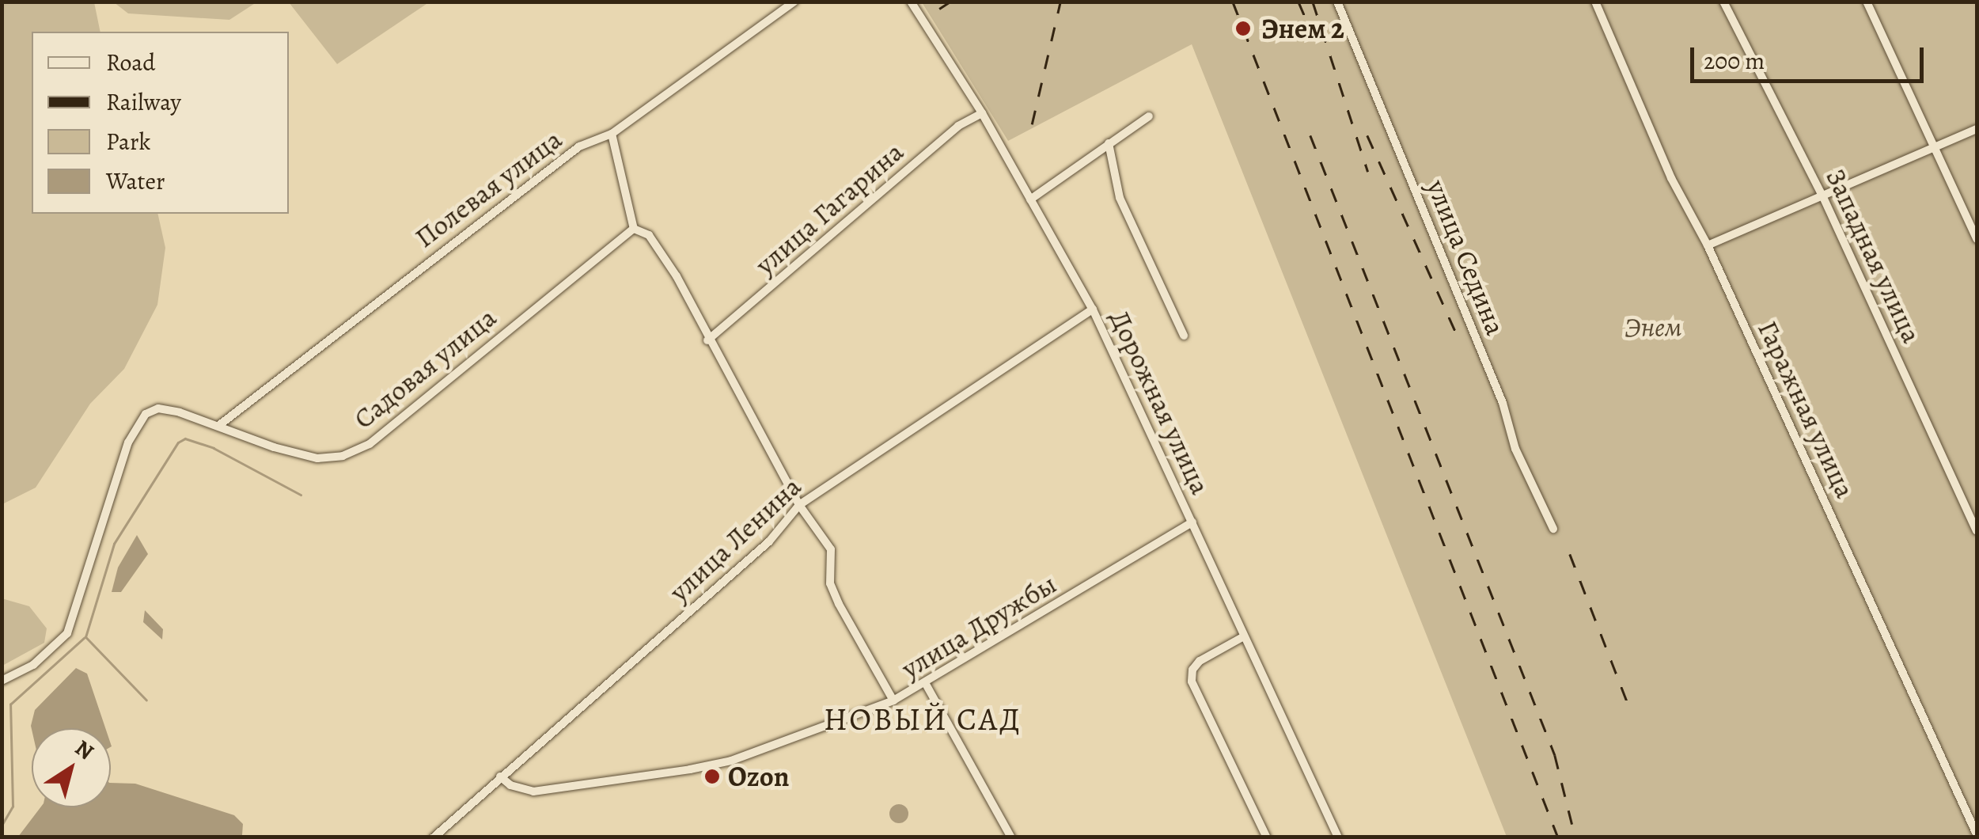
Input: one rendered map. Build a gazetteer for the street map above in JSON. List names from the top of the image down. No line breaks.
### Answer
{"streets":{"street":["Полевая улица","улица Гагарина","Западная улица","улица Седина","Садовая улица","Дорожная улица","Гаражная улица","улица Ленина","улица Дружбы"]},"crossings":[["Полевая улица","Садовая улица"],["улица Гагарина","Дорожная улица"],["Дорожная улица","улица Ленина"],["Дорожная улица","улица Дружбы"],["улица Ленина","улица Дружбы"]],"districts":["НОВЫЙ САД"],"parks":["Энем"],"places":["Энем 2","Ozon"],"legend":["Road","Railway","Park","Water"],"scale_bar":"200 m","north":"top right"}
